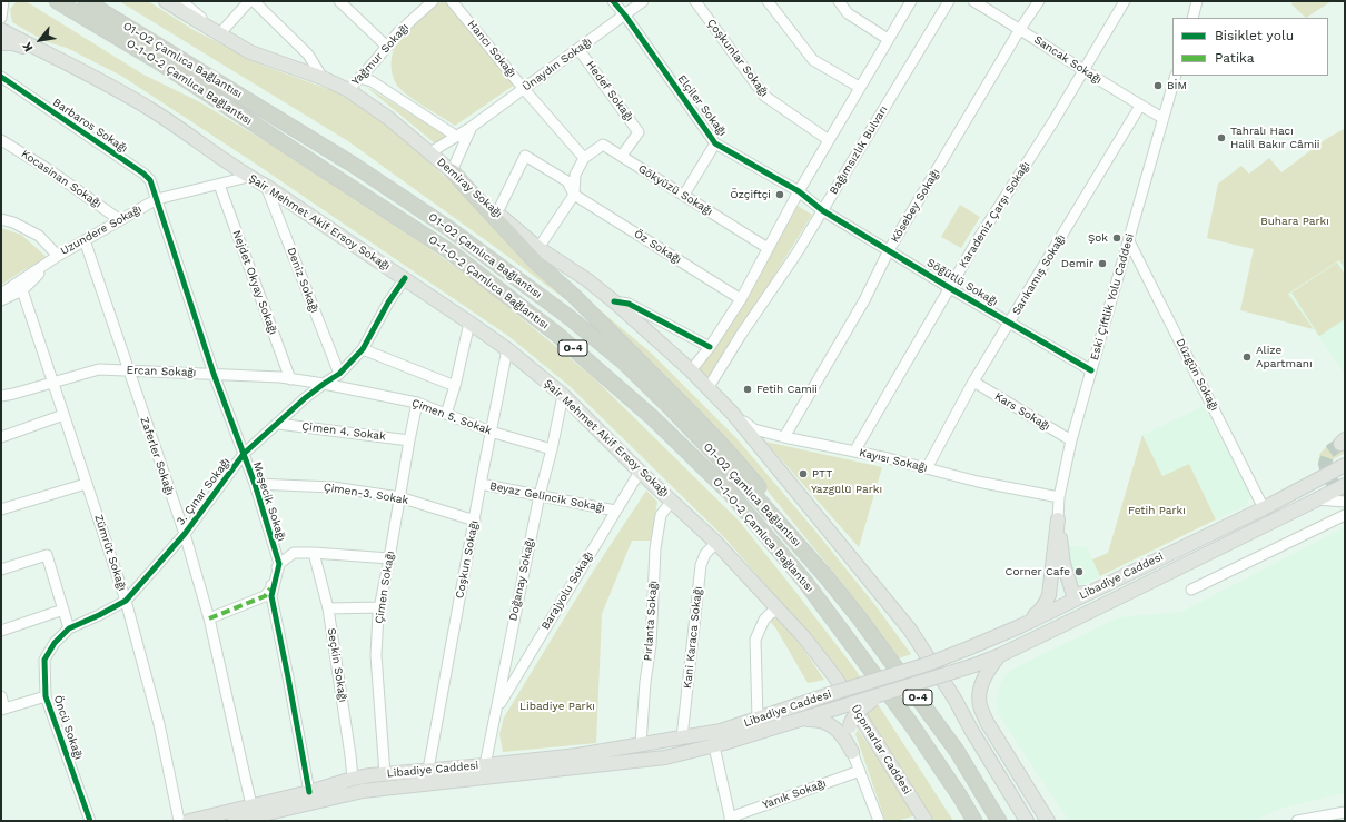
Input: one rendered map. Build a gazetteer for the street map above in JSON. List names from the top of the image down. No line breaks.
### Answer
{"streets":{"highway":["O1-O2 Çamlıca Bağlantısı","O-1-O-2 Çamlıca Bağlantısı","O-4"],"main road":["Demiray Sokağı","Şair Mehmet Akif Ersoy Sokağı","Libadiye Caddesi","Üçpınarlar Caddesi"],"street":["Hancı Sokağı","Yağmur Sokağı","Çoşkunlar Sokağı","Sancak Sokağı","Ünaydın Sokağı","Hedef Sokağı","Elçiler Sokağı","Barbaros Sokağı","Bağımsızlık Bulvarı","Kocasinan Sokağı","Gökyüzü Sokağı","Kösebey Sokağı","Karadeniz Çarşı Sokağı","Uzundere Sokağı","Öz Sokağı","Sarıkamış Sokağı","Deniz Sokağı","Nejdet Okyay Sokağı","Söğütlü Sokağı","Eski Çiftlik Yolu Caddesi","Ercan Sokağı","Düzgün Sokağı","Kars Sokağı","Çimen 5. Sokak","Çimen 4. Sokak","Zaferler Sokağı","Kayısı Sokağı","3. Çınar Sokağı","Çimen-3. Sokak","Beyaz Gelincik Sokağı","Meşecik Sokağı","Zümrüt Sokağı","Coşkun Sokağı","Doğanay Sokağı","Çimen Sokağı","Barajyolu Sokağı","Pırlanta Sokağı","Kani Karaca Sokağı","Seçkin Sokağı","Öncü Sokağı","Yanık Sokağı"]},"crossings":[["Hancı Sokağı","Ünaydın Sokağı"],["Hancı Sokağı","Gökyüzü Sokağı"],["Yağmur Sokağı","Demiray Sokağı"],["O1-O2 Çamlıca Bağlantısı","O-1-O-2 Çamlıca Bağlantısı"],["Sancak Sokağı","Kösebey Sokağı"],["Sancak Sokağı","Karadeniz Çarşı Sokağı"],["Sancak Sokağı","Sarıkamış Sokağı"],["Sancak Sokağı","Eski Çiftlik Yolu Caddesi"],["Ünaydın Sokağı","Hedef Sokağı"],["Ünaydın Sokağı","Elçiler Sokağı"],["Ünaydın Sokağı","Demiray Sokağı"],["Hedef Sokağı","Gökyüzü Sokağı"],["Elçiler Sokağı","Bağımsızlık Bulvarı"],["Elçiler Sokağı","Söğütlü Sokağı"],["Barbaros Sokağı","Uzundere Sokağı"],["Barbaros Sokağı","Meşecik Sokağı"],["Bağımsızlık Bulvarı","Demiray Sokağı"],["Bağımsızlık Bulvarı","Söğütlü Sokağı"],["Kocasinan Sokağı","Uzundere Sokağı"],["Demiray Sokağı","Kayısı Sokağı"],["Kösebey Sokağı","Söğütlü Sokağı"],["Kösebey Sokağı","Kayısı Sokağı"],["Karadeniz Çarşı Sokağı","Söğütlü Sokağı"],["Karadeniz Çarşı Sokağı","Kayısı Sokağı"],["Şair Mehmet Akif Ersoy Sokağı","Uzundere Sokağı"],["Şair Mehmet Akif Ersoy Sokağı","Deniz Sokağı"],["Şair Mehmet Akif Ersoy Sokağı","3. Çınar Sokağı"],["Şair Mehmet Akif Ersoy Sokağı","Coşkun Sokağı"],["Şair Mehmet Akif Ersoy Sokağı","Doğanay Sokağı"],["Şair Mehmet Akif Ersoy Sokağı","Barajyolu Sokağı"],["Şair Mehmet Akif Ersoy Sokağı","Pırlanta Sokağı"],["Şair Mehmet Akif Ersoy Sokağı","Kani Karaca Sokağı"],["Şair Mehmet Akif Ersoy Sokağı","Üçpınarlar Caddesi"],["Uzundere Sokağı","Nejdet Okyay Sokağı"],["Uzundere Sokağı","Zaferler Sokağı"],["Uzundere Sokağı","Meşecik Sokağı"],["Uzundere Sokağı","Zümrüt Sokağı"],["Sarıkamış Sokağı","Söğütlü Sokağı"],["Sarıkamış Sokağı","Kars Sokağı"],["Sarıkamış Sokağı","Kayısı Sokağı"],["Deniz Sokağı","3. Çınar Sokağı"],["Nejdet Okyay Sokağı","Ercan Sokağı"],["Söğütlü Sokağı","Eski Çiftlik Yolu Caddesi"],["Eski Çiftlik Yolu Caddesi","Düzgün Sokağı"],["Eski Çiftlik Yolu Caddesi","Kars Sokağı"],["Eski Çiftlik Yolu Caddesi","Kayısı Sokağı"],["Ercan Sokağı","Çimen 5. Sokak"],["Ercan Sokağı","Zaferler Sokağı"],["Ercan Sokağı","3. Çınar Sokağı"],["Ercan Sokağı","Meşecik Sokağı"],["Ercan Sokağı","Zümrüt Sokağı"],["Düzgün Sokağı","Libadiye Caddesi"],["Çimen 5. Sokak","3. Çınar Sokağı"],["Çimen 5. Sokak","Coşkun Sokağı"],["Çimen 5. Sokak","Doğanay Sokağı"],["Çimen 5. Sokak","Çimen Sokağı"],["Çimen 4. Sokak","3. Çınar Sokağı"],["Çimen 4. Sokak","Çimen Sokağı"],["Zaferler Sokağı","3. Çınar Sokağı"],["Zaferler Sokağı","Libadiye Caddesi"],["3. Çınar Sokağı","Meşecik Sokağı"],["3. Çınar Sokağı","Zümrüt Sokağı"],["3. Çınar Sokağı","Öncü Sokağı"],["Çimen-3. Sokak","Meşecik Sokağı"],["Çimen-3. Sokak","Coşkun Sokağı"],["Çimen-3. Sokak","Çimen Sokağı"],["Beyaz Gelincik Sokağı","Coşkun Sokağı"],["Beyaz Gelincik Sokağı","Doğanay Sokağı"],["Beyaz Gelincik Sokağı","Barajyolu Sokağı"],["Zümrüt Sokağı","Öncü Sokağı"],["Coşkun Sokağı","Libadiye Caddesi"],["Libadiye Caddesi","Doğanay Sokağı"],["Libadiye Caddesi","Çimen Sokağı"],["Libadiye Caddesi","Pırlanta Sokağı"],["Libadiye Caddesi","Kani Karaca Sokağı"],["Libadiye Caddesi","Seçkin Sokağı"],["Doğanay Sokağı","Barajyolu Sokağı"]],"parks":["Buhara Parkı","Yazgülü Parkı","Fetih Parkı","Libadiye Parkı"],"places":["BİM","Tahralı Hacı Halil Bakır Câmii","Özçiftçi","Şok","Demir","Alize Apartmanı","Fetih Camii","PTT","Corner Cafe"],"legend":["Bisiklet yolu","Patika"],"north":"bottom left"}
